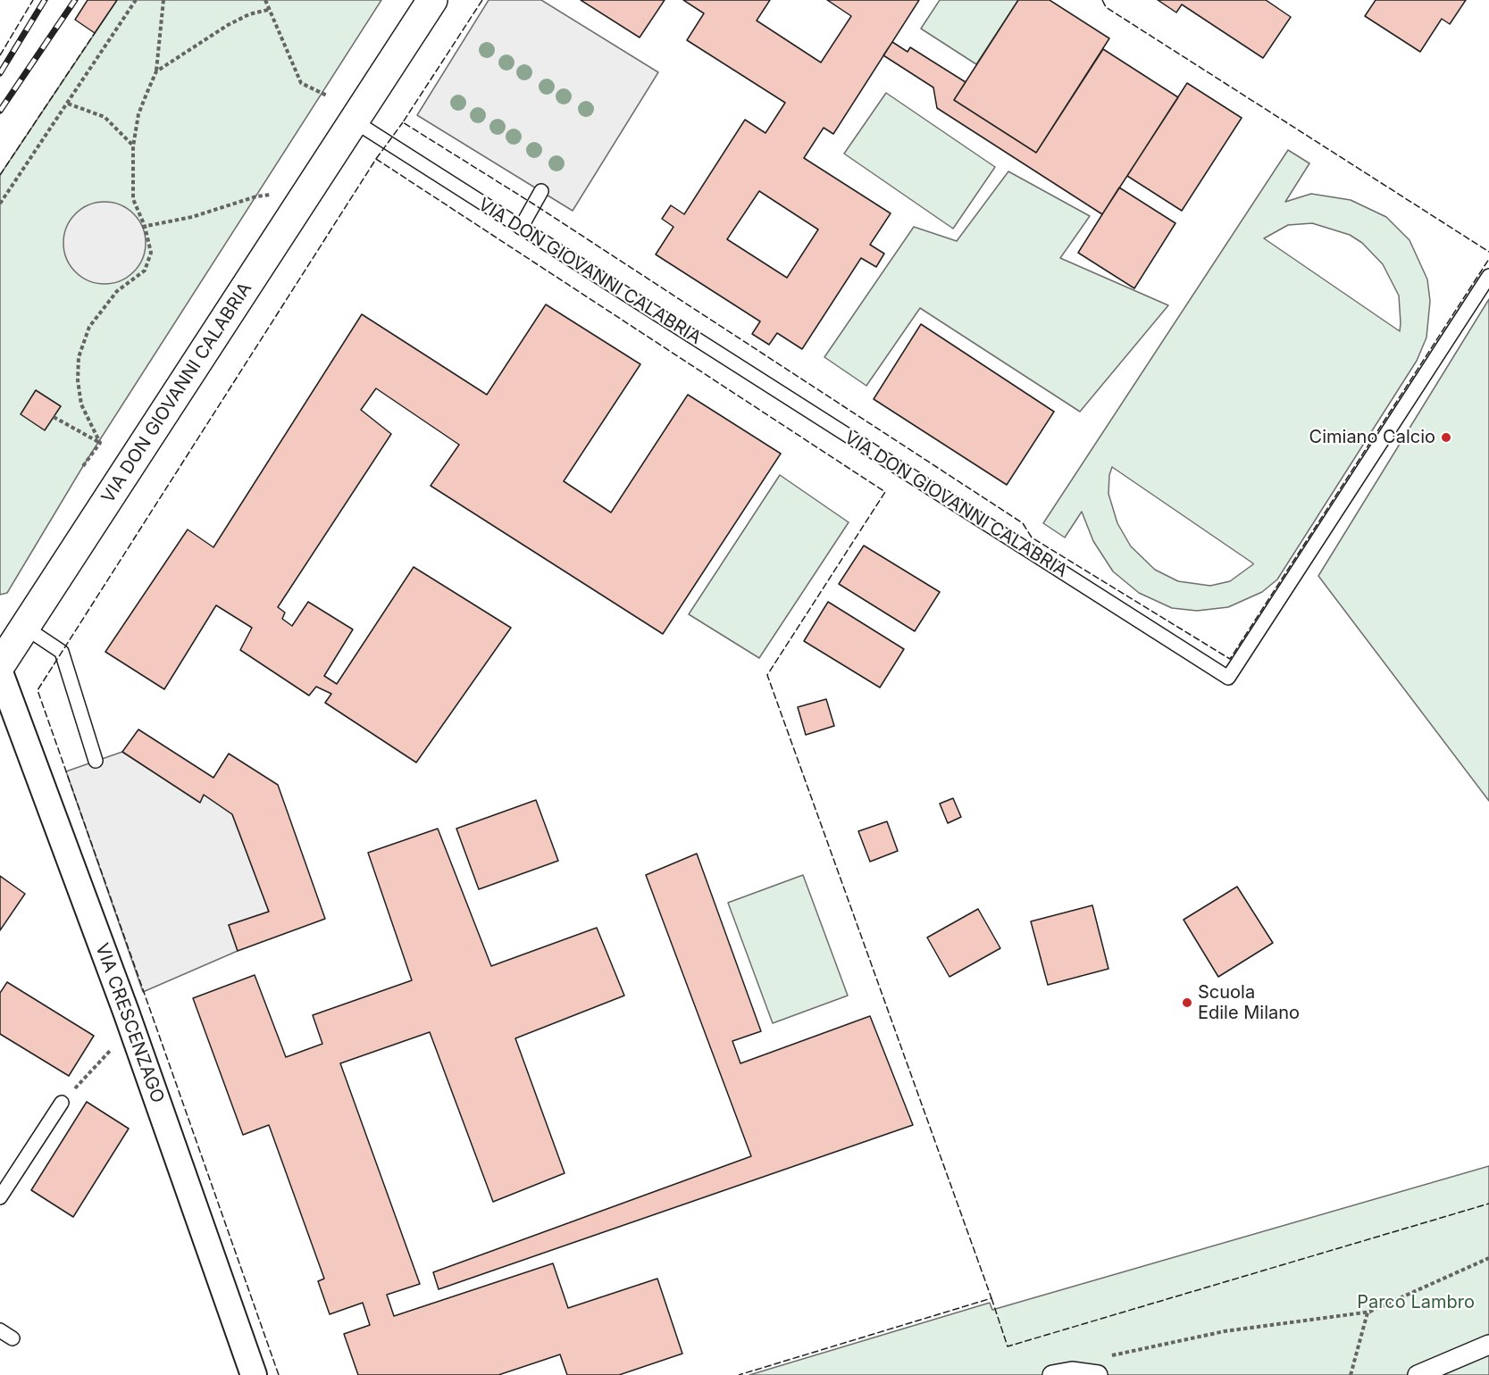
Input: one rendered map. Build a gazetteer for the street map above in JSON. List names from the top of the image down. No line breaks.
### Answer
{"streets":{"street":["VIA DON GIOVANNI CALABRIA","VIA CRESCENZAGO"]},"parks":["Parco Lambro"],"places":["Cimiano Calcio","Scuola Edile Milano"]}
